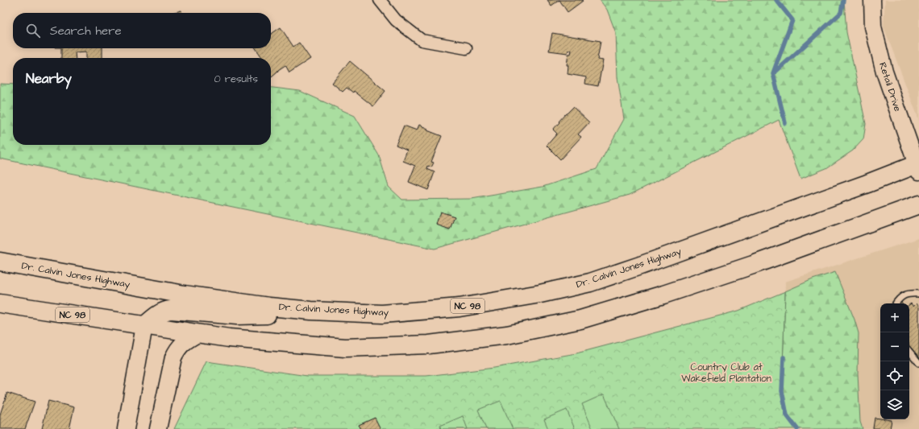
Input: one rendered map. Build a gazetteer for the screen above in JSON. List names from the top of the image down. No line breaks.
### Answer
{"streets":{"highway":["Dr. Calvin Jones Highway","NC 98"],"street":["Retail Drive"]},"crossings":[["Retail Drive","Dr. Calvin Jones Highway"]],"parks":["Country Club at Wakefield Plantation"],"page":{"search":"Search here","heading":["Nearby","0 results"],"map_buttons":["+","−"]}}
